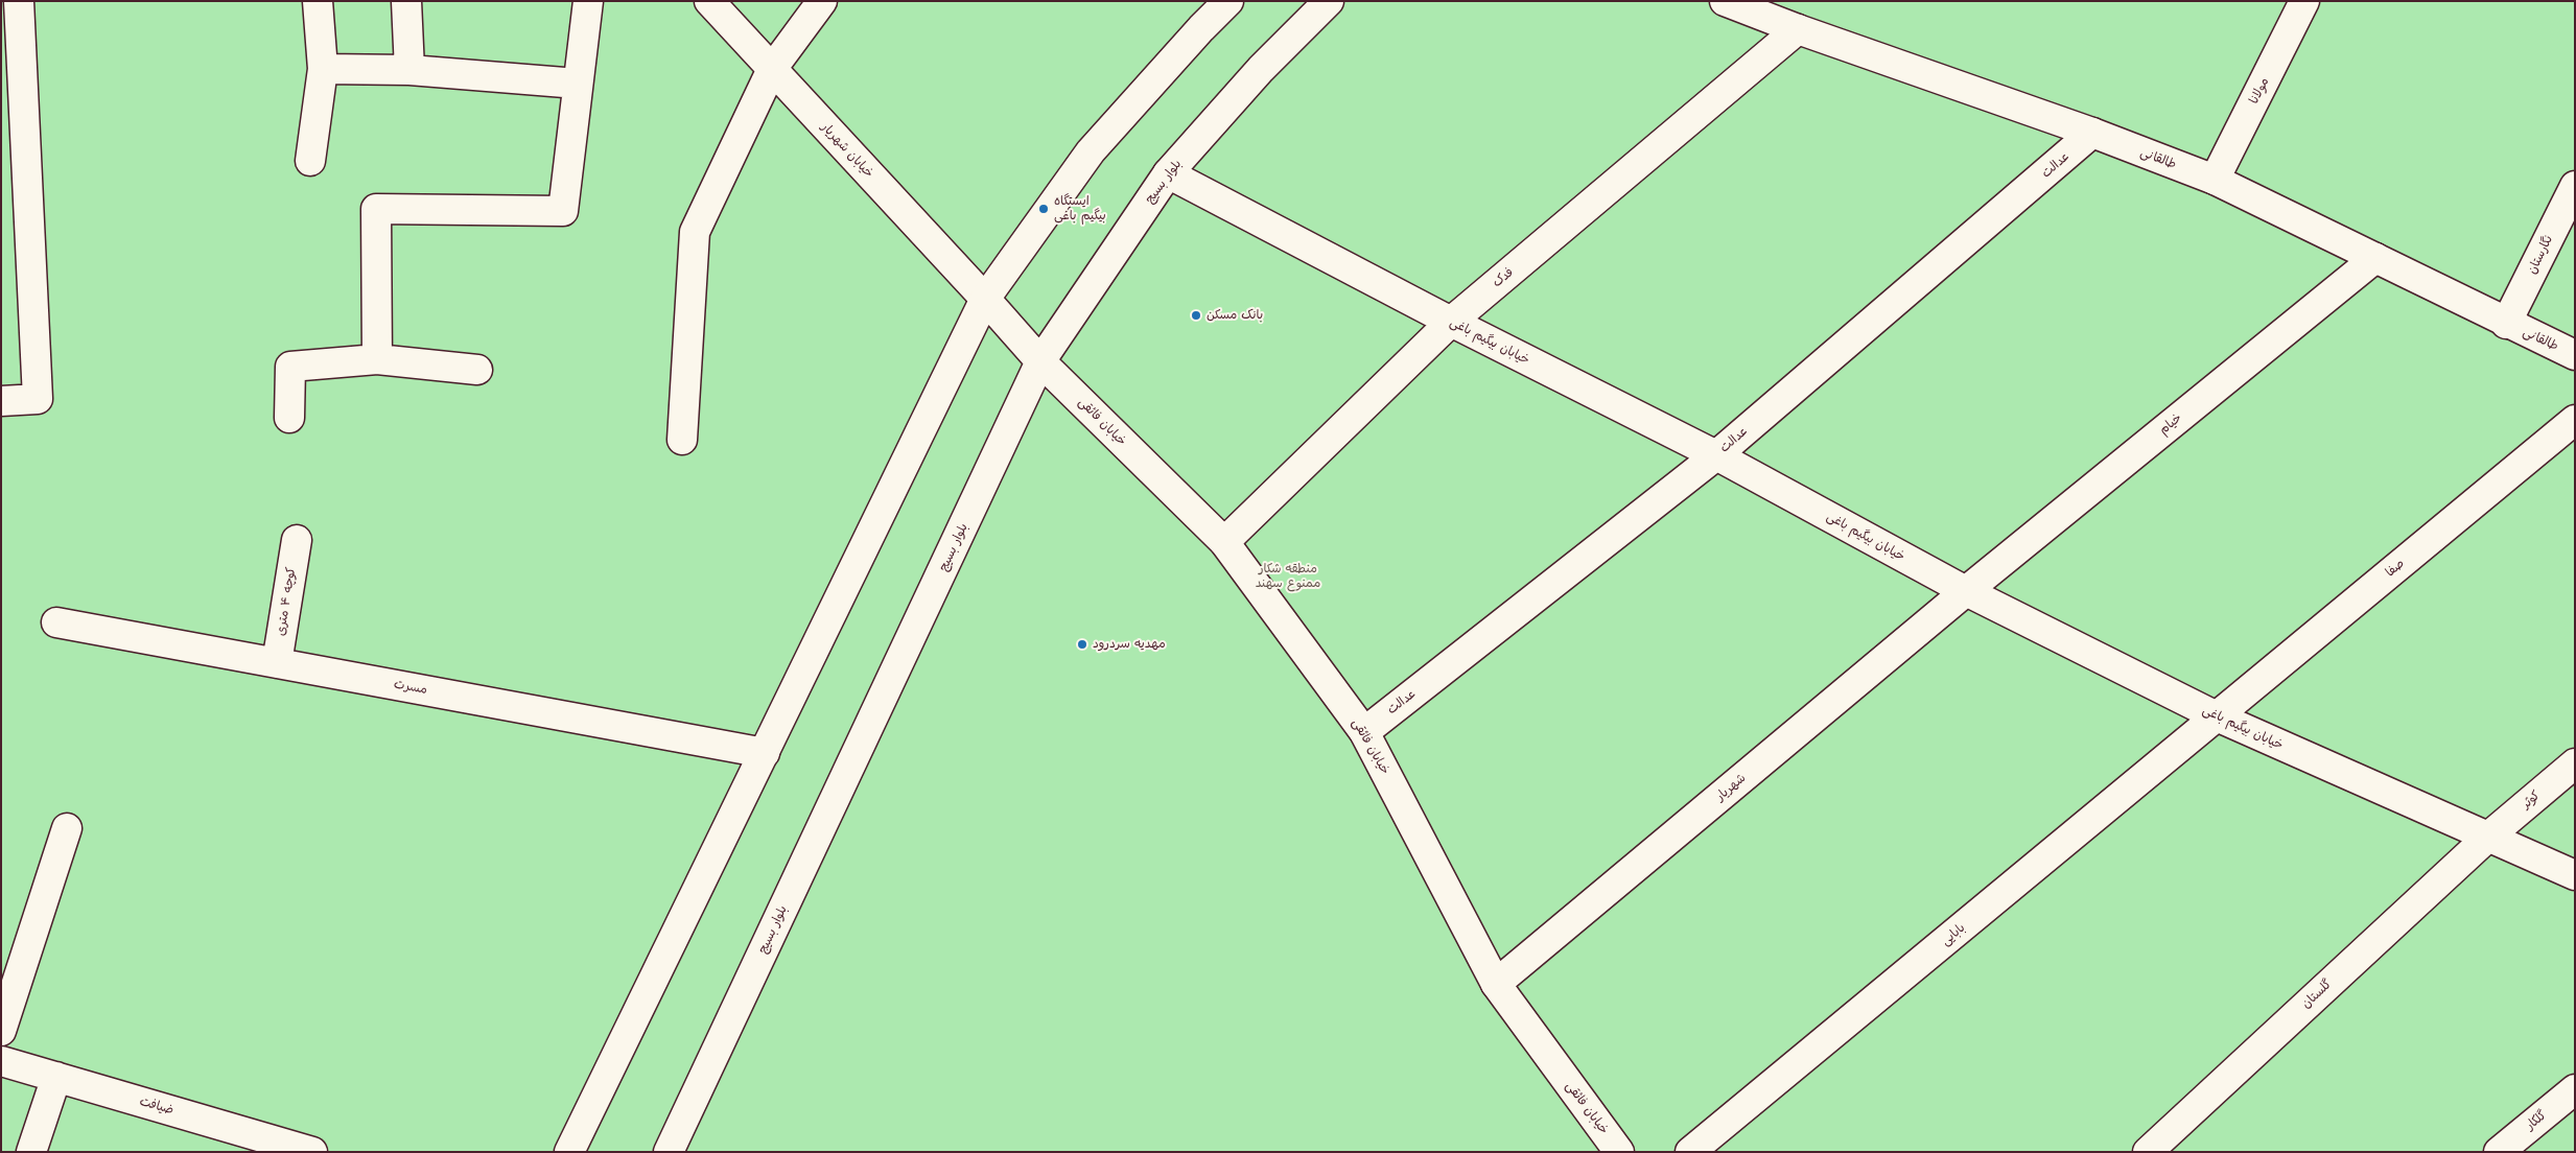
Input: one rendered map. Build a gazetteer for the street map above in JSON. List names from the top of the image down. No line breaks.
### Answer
{"streets":{"street":["مولانا","خیابان شهریار","طالقانی","عدالت","بلوار بسیج","نگارستان","فدک","خیابان بیگیم باغی","خیابان فائقی","خیام","صفا","کوچه ۴ متری","مسرت","شهریار","کوثر","بابایی","گلستان","ضیافت","گلکار"]},"crossings":[["مولانا","طالقانی"],["خیابان شهریار","بلوار بسیج"],["خیابان شهریار","خیابان فائقی"],["طالقانی","عدالت"],["طالقانی","نگارستان"],["طالقانی","فدک"],["طالقانی","خیام"],["عدالت","خیابان بیگیم باغی"],["عدالت","خیابان فائقی"],["بلوار بسیج","خیابان بیگیم باغی"],["بلوار بسیج","خیابان فائقی"],["فدک","خیابان بیگیم باغی"],["فدک","خیابان فائقی"],["خیابان بیگیم باغی","خیام"],["خیابان بیگیم باغی","صفا"],["خیابان بیگیم باغی","شهریار"],["خیابان بیگیم باغی","کوثر"],["خیابان بیگیم باغی","بابایی"],["خیابان بیگیم باغی","گلستان"],["خیابان فائقی","شهریار"],["خیام","شهریار"],["صفا","بابایی"],["کوچه ۴ متری","مسرت"],["کوثر","گلستان"]],"parks":["منطقه شکار ممنوع سهند"],"places":["ایستگاه بیگیم باغی","بانک مسکن","مهدیه سردرود"]}
